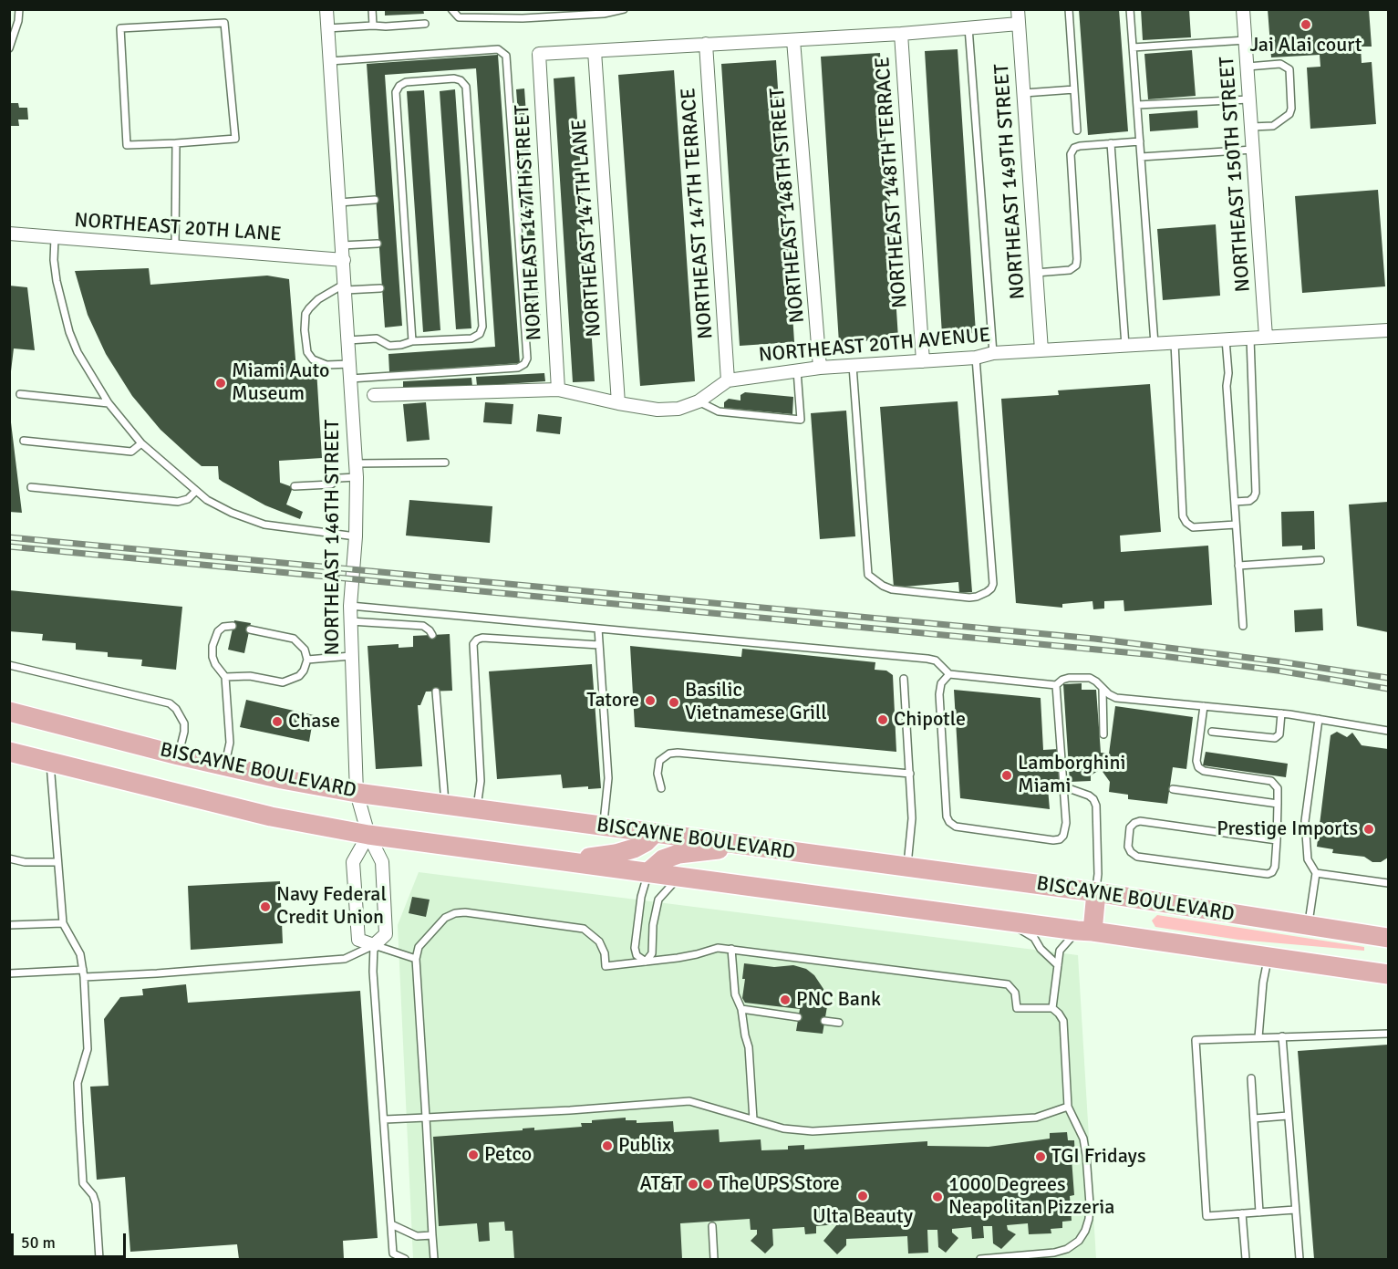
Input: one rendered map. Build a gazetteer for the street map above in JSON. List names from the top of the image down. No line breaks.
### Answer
{"streets":{"main road":["BISCAYNE BOULEVARD"],"street":["NORTHEAST 150TH STREET","NORTHEAST 149TH STREET","NORTHEAST 148TH TERRACE","NORTHEAST 148TH STREET","NORTHEAST 147TH TERRACE","NORTHEAST 147TH STREET","NORTHEAST 20TH LANE","NORTHEAST 147TH LANE","NORTHEAST 20TH AVENUE","NORTHEAST 146TH STREET"]},"crossings":[["NORTHEAST 150TH STREET","NORTHEAST 20TH AVENUE"],["NORTHEAST 149TH STREET","NORTHEAST 20TH AVENUE"],["NORTHEAST 148TH TERRACE","NORTHEAST 20TH AVENUE"],["NORTHEAST 148TH STREET","NORTHEAST 20TH AVENUE"],["NORTHEAST 147TH TERRACE","NORTHEAST 20TH AVENUE"],["NORTHEAST 147TH STREET","NORTHEAST 147TH LANE"],["NORTHEAST 147TH STREET","NORTHEAST 20TH AVENUE"],["NORTHEAST 20TH LANE","NORTHEAST 146TH STREET"],["NORTHEAST 147TH LANE","NORTHEAST 20TH AVENUE"],["NORTHEAST 146TH STREET","BISCAYNE BOULEVARD"]],"places":["Jai Alai court","Miami Auto Museum","Tatore","Basilic Vietnamese Grill","Chipotle","Chase","Lamborghini Miami","Prestige Imports","Navy Federal Credit Union","PNC Bank","Publix","Petco","TGI Fridays","AT&T","The UPS Store","Ulta Beauty","1000 Degrees Neapolitan Pizzeria"],"scale_bar":"50 m"}
